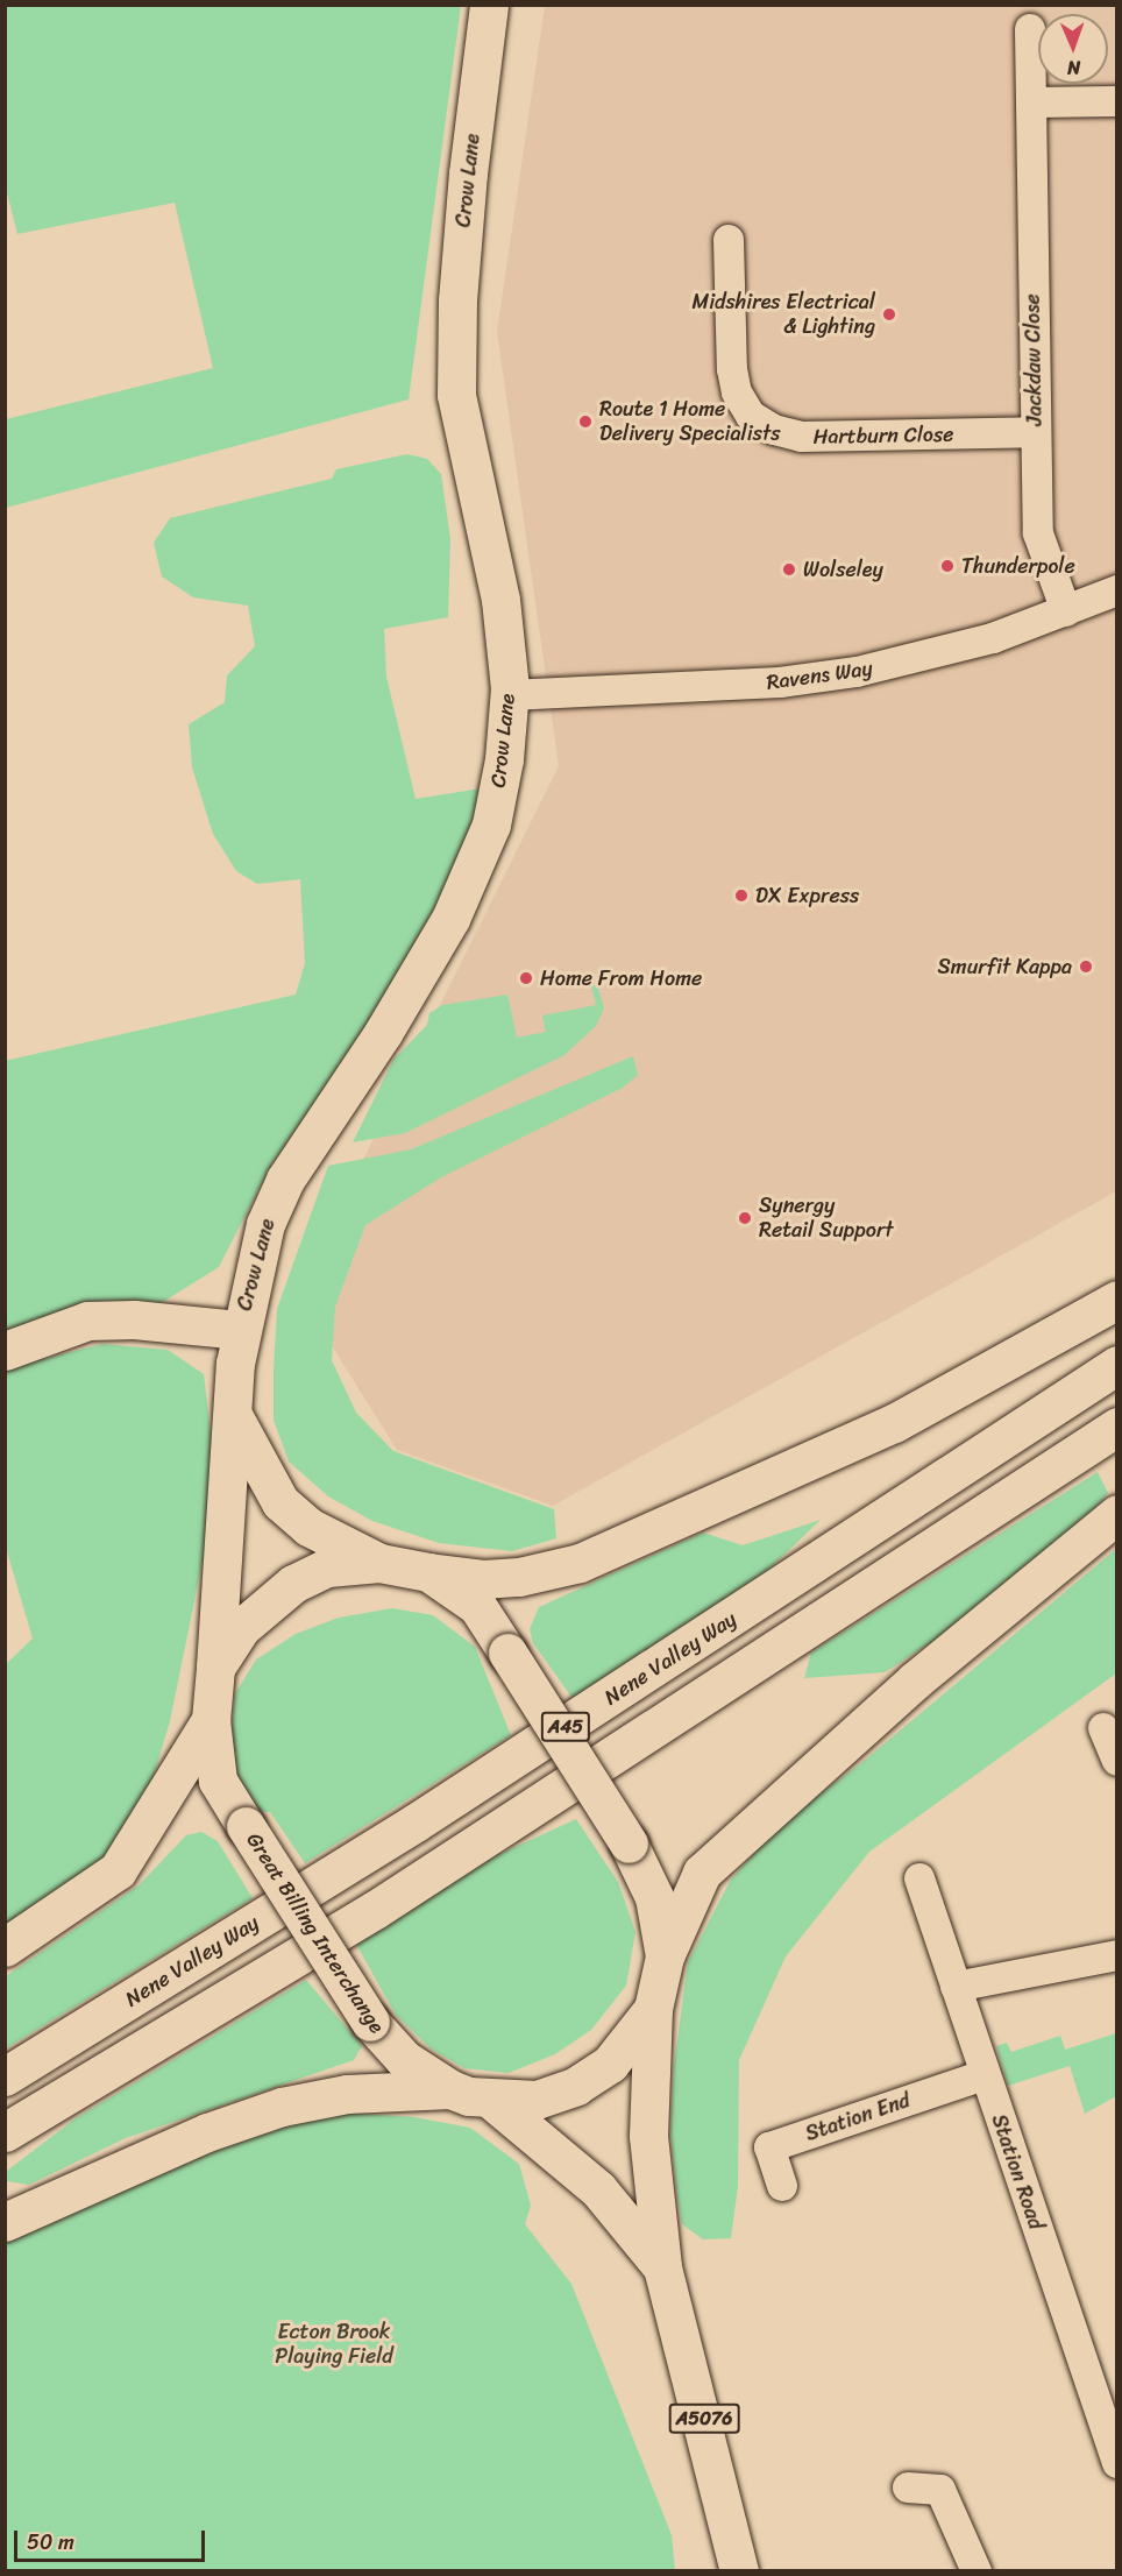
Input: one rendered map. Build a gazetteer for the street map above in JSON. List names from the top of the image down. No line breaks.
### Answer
{"streets":{"main road":["Crow Lane","Nene Valley Way","A45","Great Billing Interchange","A5076"],"street":["Jackdaw Close","Hartburn Close","Ravens Way","Station End","Station Road"]},"crossings":[["Crow Lane","Ravens Way"],["Crow Lane","Great Billing Interchange"],["Jackdaw Close","Hartburn Close"],["Jackdaw Close","Ravens Way"],["Great Billing Interchange","A5076"],["Station End","Station Road"]],"parks":["Ecton Brook Playing Field"],"places":["Midshires Electrical & Lighting","Route 1 Home Delivery Specialists","Thunderpole","Wolseley","DX Express","Smurfit Kappa","Home From Home","Synergy Retail Support"],"scale_bar":"50 m","north":"bottom"}
